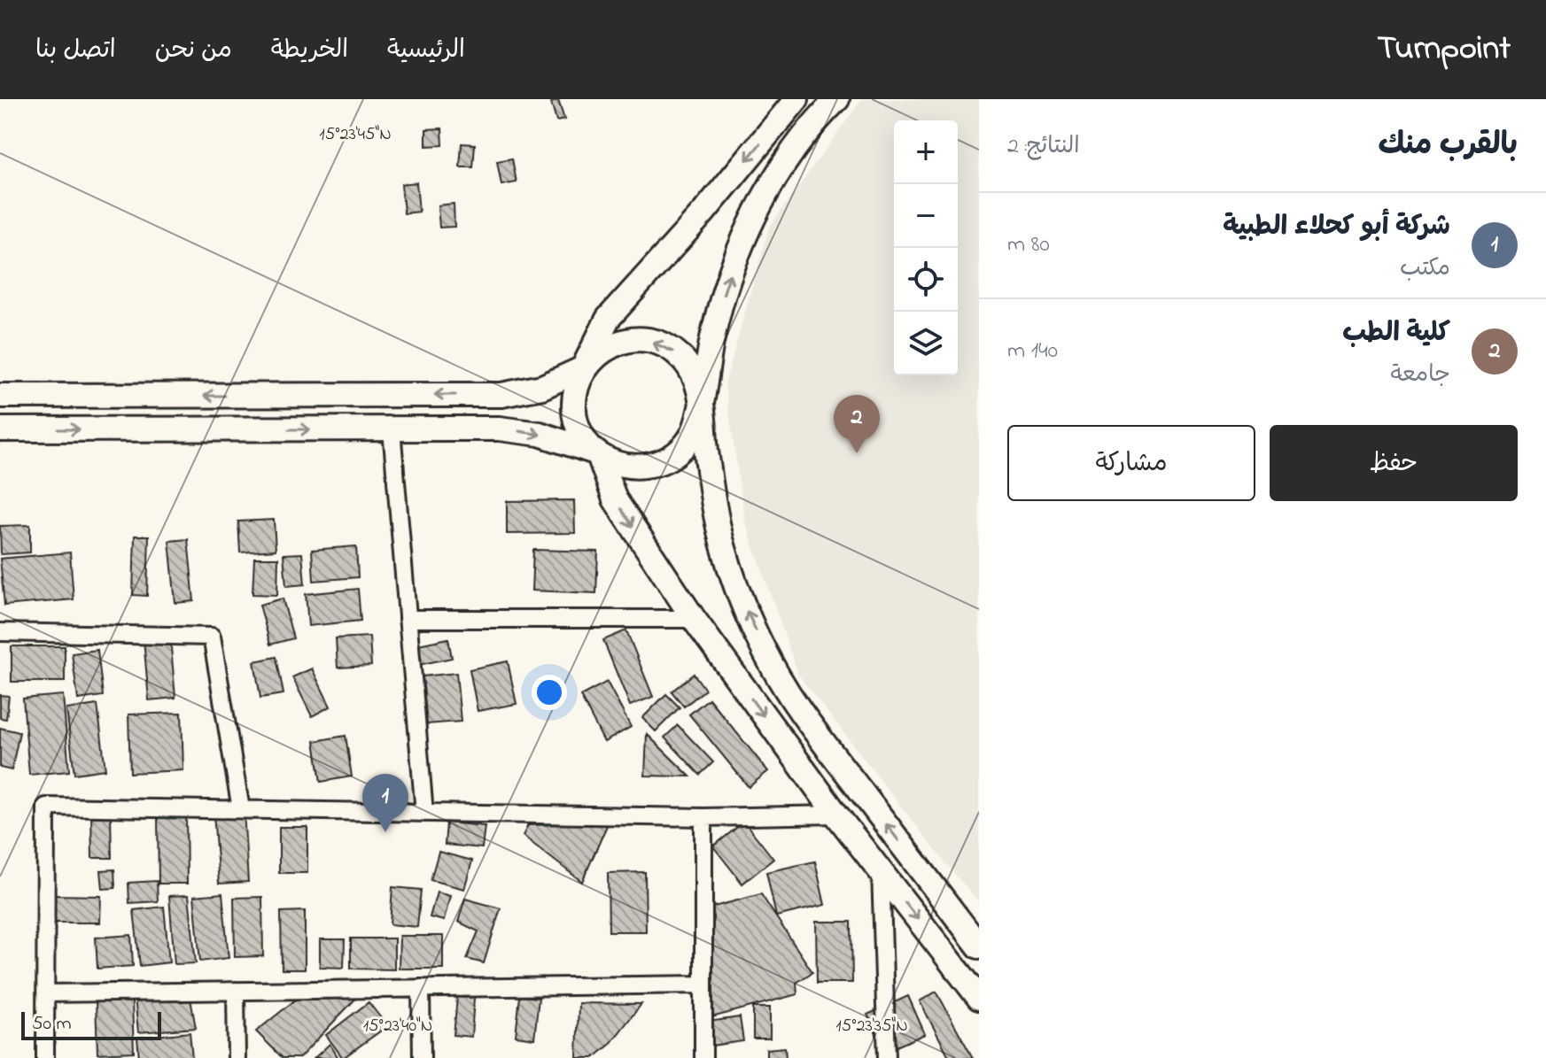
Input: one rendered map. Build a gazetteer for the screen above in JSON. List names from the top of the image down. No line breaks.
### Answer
{"scale_bar":"50 m","page":{"header":"Turnpoint","nav":["الرئيسية","الخريطة","من نحن","اتصل بنا"],"heading":["بالقرب منك","النتائج: 2"],"map_buttons":["+","−"],"list":[{"mark":"1","name":"شركة أبو كحلاء الطبية","note":"مكتب","value":"80 m"},{"mark":"2","name":"كلية الطب","note":"جامعة","value":"140 m"}],"pins":["2","1"],"buttons":["حفظ","مشاركة"],"scale":"50 m"},"coordinates":["15°23'45\"N","15°23'40\"N","15°23'35\"N"]}
